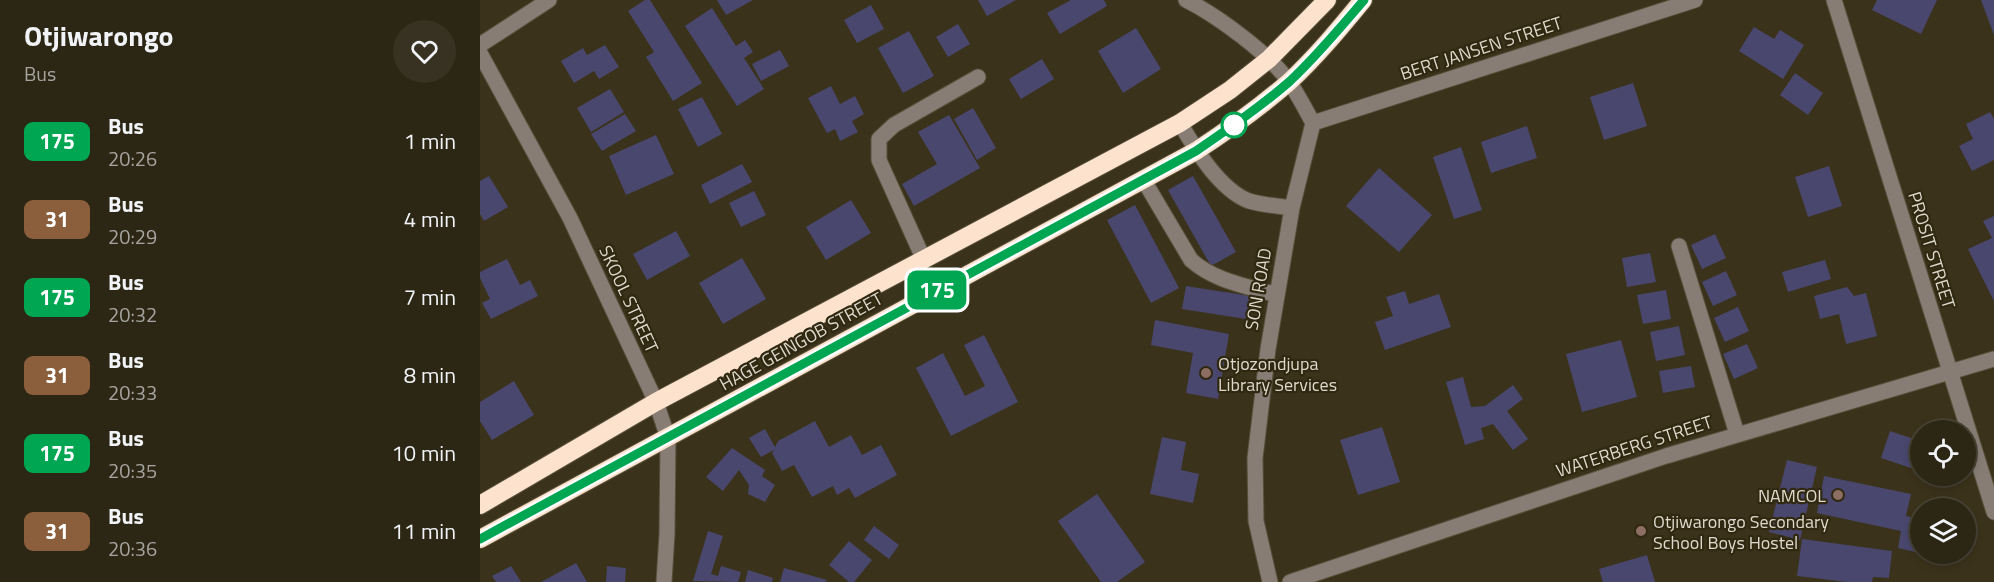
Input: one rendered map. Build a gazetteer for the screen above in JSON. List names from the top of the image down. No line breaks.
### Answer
{"streets":{"highway":["HAGE GEINGOB STREET"],"street":["BERT JANSEN STREET","PROSIT STREET","SON ROAD","SKOOL STREET","WATERBERG STREET"]},"crossings":[["BERT JANSEN STREET","SON ROAD"],["PROSIT STREET","WATERBERG STREET"],["SKOOL STREET","HAGE GEINGOB STREET"]],"places":["Otjozondjupa Library Services","NAMCOL","Otjiwarongo Secondary School Boys Hostel"],"lines":["bus line 175"],"page":{"heading":["Otjiwarongo","Bus"],"on_map":"175","list":[{"mark":"175","name":"Bus","note":"20:26","value":"1 min"},{"mark":"31","name":"Bus","note":"20:29","value":"4 min"},{"mark":"175","name":"Bus","note":"20:32","value":"7 min"},{"mark":"31","name":"Bus","note":"20:33","value":"8 min"},{"mark":"175","name":"Bus","note":"20:35","value":"10 min"},{"mark":"31","name":"Bus","note":"20:36","value":"11 min"}]}}
